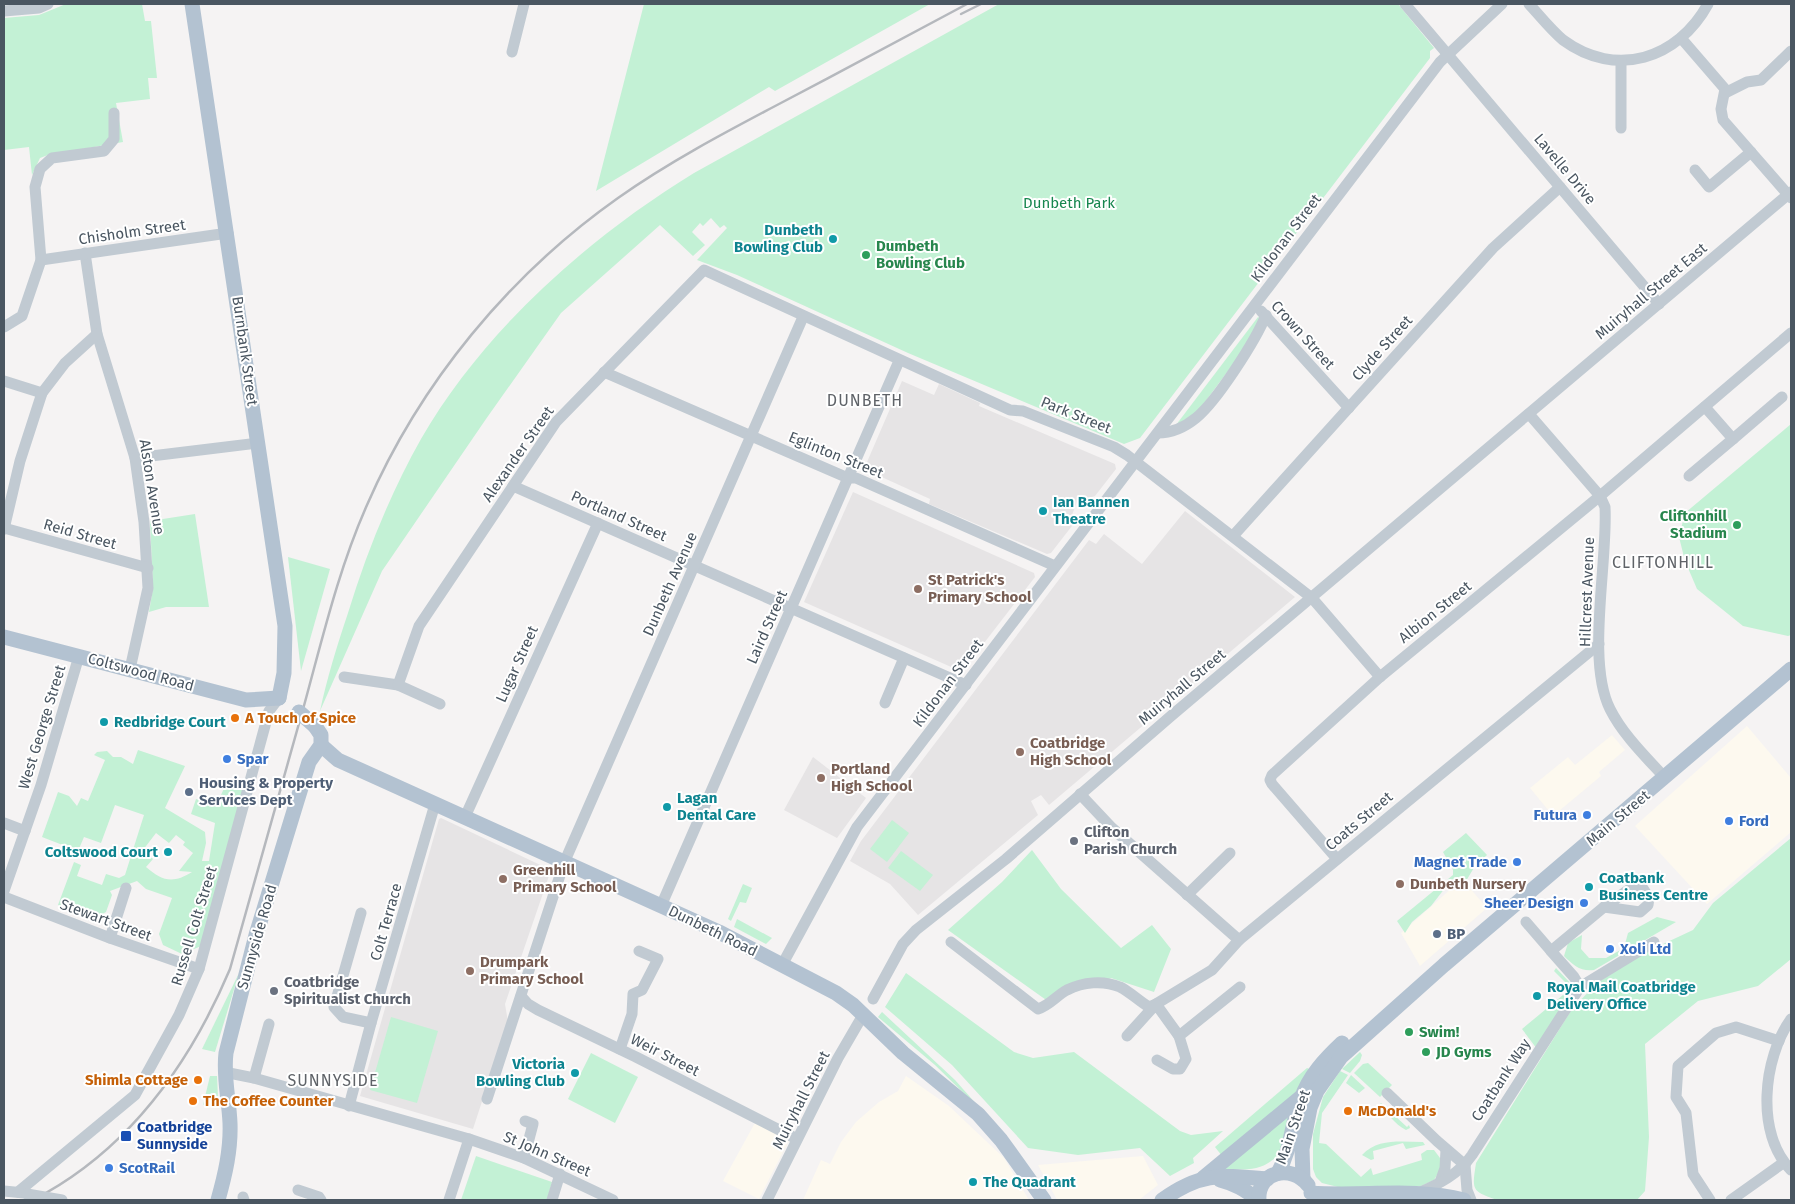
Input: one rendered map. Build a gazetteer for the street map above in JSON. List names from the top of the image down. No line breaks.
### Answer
{"streets":{"main road":["Burnbank Street","Coltswood Road","Main Street","Dunbeth Road","Sunnyside Road"],"street":["Lavelle Drive","Chisholm Street","Kildonan Street","Muiryhall Street East","Crown Street","Clyde Street","Park Street","Alexander Street","Eglinton Street","Alston Avenue","Portland Street","Reid Street","Dunbeth Avenue","Hillcrest Avenue","Albion Street","Laird Street","Lugar Street","Muiryhall Street","West George Street","Coats Street","Stewart Street","Colt Terrace","Russell Colt Street","Weir Street","Coatbank Way","St John Street"]},"crossings":[["Lavelle Drive","Kildonan Street"],["Lavelle Drive","Muiryhall Street East"],["Lavelle Drive","Clyde Street"],["Chisholm Street","Burnbank Street"],["Chisholm Street","Alston Avenue"],["Kildonan Street","Crown Street"],["Kildonan Street","Park Street"],["Kildonan Street","Eglinton Street"],["Kildonan Street","Portland Street"],["Kildonan Street","Dunbeth Road"],["Muiryhall Street East","Hillcrest Avenue"],["Muiryhall Street East","Muiryhall Street"],["Crown Street","Clyde Street"],["Clyde Street","Park Street"],["Burnbank Street","Coltswood Road"],["Burnbank Street","Russell Colt Street"],["Park Street","Alexander Street"],["Park Street","Dunbeth Avenue"],["Park Street","Albion Street"],["Park Street","Laird Street"],["Park Street","Muiryhall Street"],["Alexander Street","Eglinton Street"],["Alexander Street","Portland Street"],["Eglinton Street","Dunbeth Avenue"],["Eglinton Street","Laird Street"],["Alston Avenue","Reid Street"],["Alston Avenue","Coltswood Road"],["Portland Street","Dunbeth Avenue"],["Portland Street","Laird Street"],["Portland Street","Lugar Street"],["Dunbeth Avenue","Dunbeth Road"],["Dunbeth Avenue","Weir Street"],["Hillcrest Avenue","Albion Street"],["Hillcrest Avenue","Muiryhall Street"],["Hillcrest Avenue","Main Street"],["Hillcrest Avenue","Coats Street"],["Albion Street","Coats Street"],["Laird Street","Dunbeth Road"],["Lugar Street","Dunbeth Road"],["Coltswood Road","West George Street"],["Coltswood Road","Russell Colt Street"],["Muiryhall Street","Dunbeth Road"],["Muiryhall Street","Weir Street"],["Stewart Street","Russell Colt Street"],["Colt Terrace","Dunbeth Road"],["Colt Terrace","St John Street"],["Dunbeth Road","Sunnyside Road"],["Sunnyside Road","St John Street"]],"districts":["DUNBETH","CLIFTONHILL","SUNNYSIDE"],"parks":["Dunbeth Park"],"places":{"other":["Dunbeth Bowling Club","Dumbeth Bowling Club","Ian Bannen Theatre","Cliftonhill Stadium","St Patrick's Primary School","A Touch of Spice","Redbridge Court","Coatbridge High School","Spar","Portland High School","Housing & Property Services Dept","Lagan Dental Care","Futura","Ford","Clifton Parish Church","Coltswood Court","Magnet Trade","Greenhill Primary School","Dunbeth Nursery","Coatbank Business Centre","Sheer Design","BP","Xoli Ltd","Drumpark Primary School","Coatbridge Spiritualist Church","Royal Mail Coatbridge Delivery Office","Swim!","JD Gyms","Victoria Bowling Club","Shimla Cottage","The Coffee Counter","McDonald's","ScotRail","The Quadrant"],"transit":["Coatbridge Sunnyside"]}}
